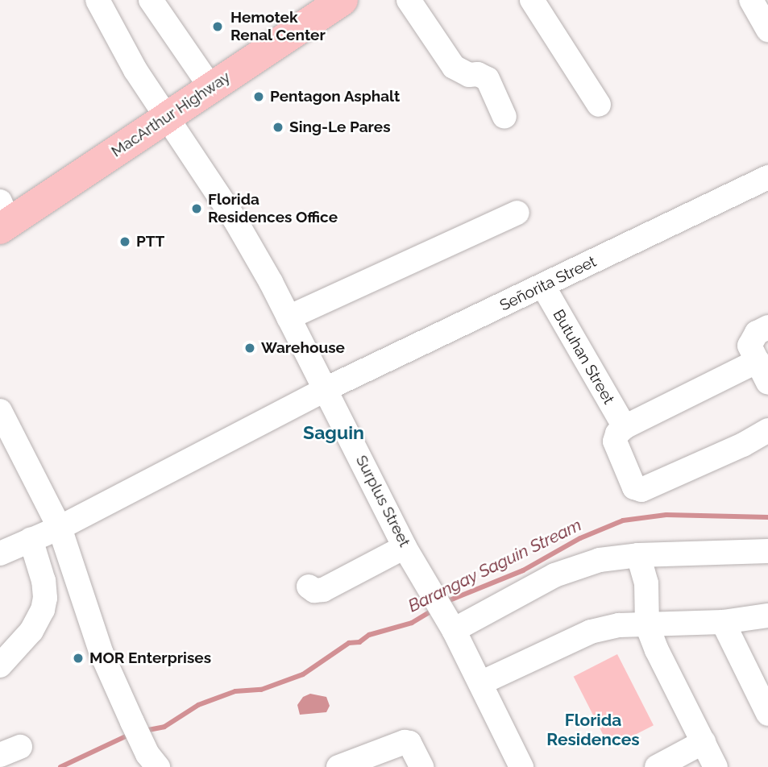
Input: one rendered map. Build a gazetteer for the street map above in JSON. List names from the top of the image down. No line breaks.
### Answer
{"streets":{"highway":["MacArthur Highway"],"street":["Señorita Street","Butuhan Street","Surplus Street"]},"crossings":[["MacArthur Highway","Surplus Street"],["Señorita Street","Butuhan Street"],["Señorita Street","Surplus Street"]],"districts":["Saguin","Florida Residences"],"water":["Barangay Saguin Stream"],"places":["Hemotek Renal Center","Pentagon Asphalt","Sing-Le Pares","Florida Residences Office","PTT","Warehouse","MOR Enterprises"]}
